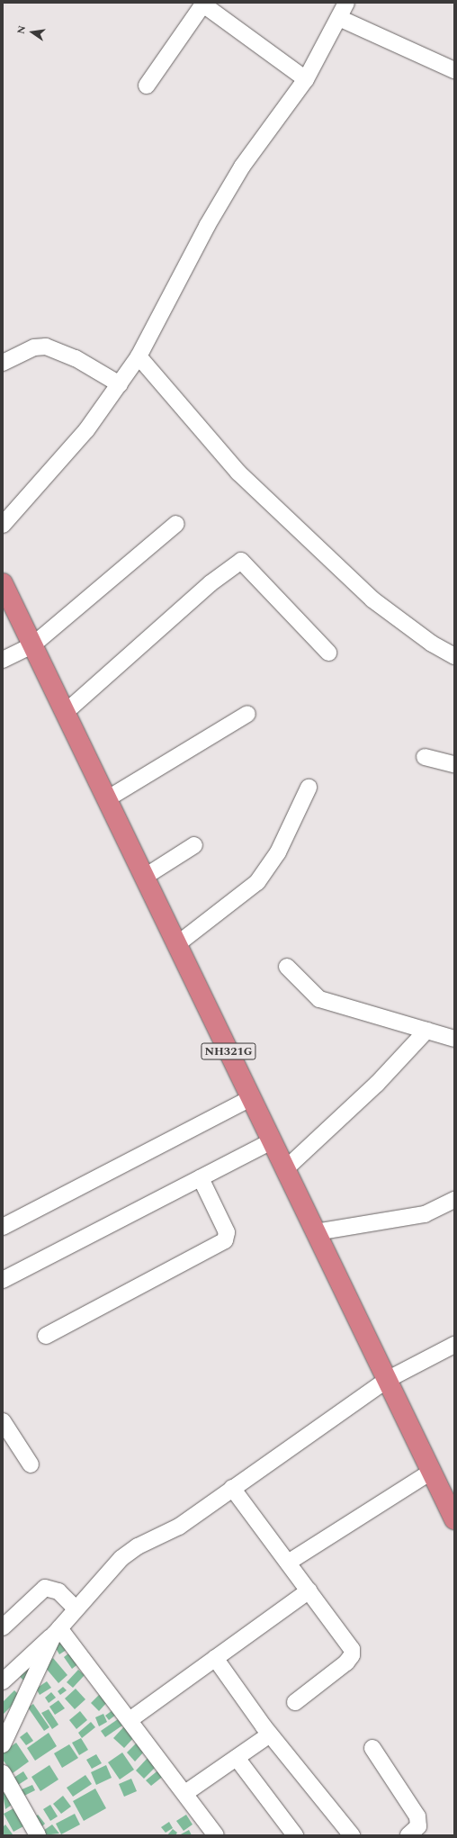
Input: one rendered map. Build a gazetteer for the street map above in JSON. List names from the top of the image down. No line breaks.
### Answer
{"streets":{"highway":["NH321G"]},"north":"left"}
